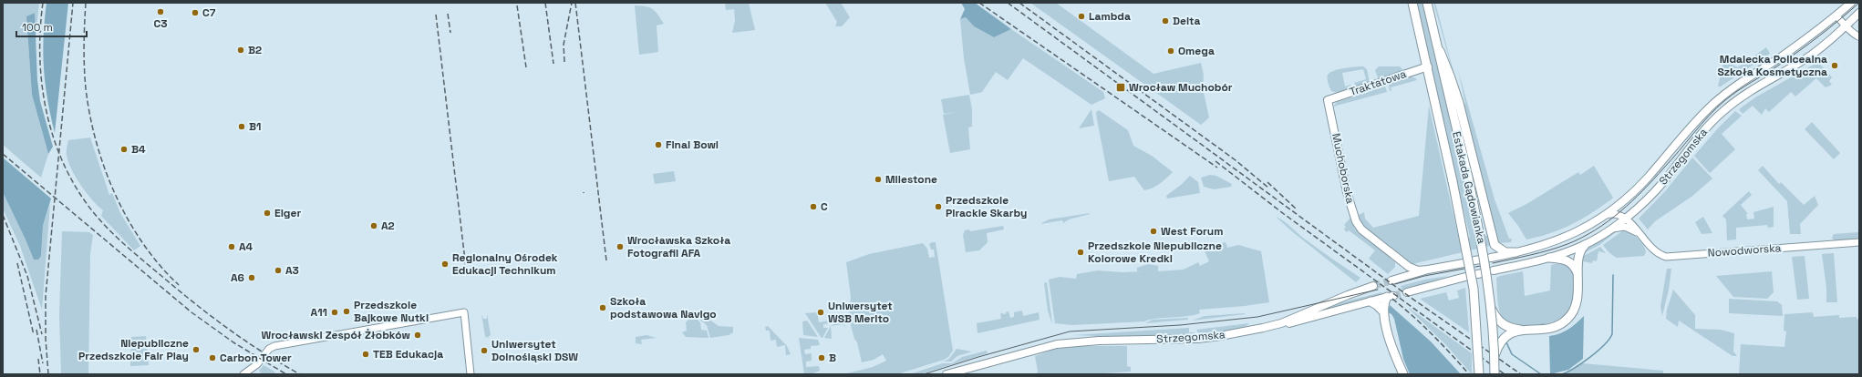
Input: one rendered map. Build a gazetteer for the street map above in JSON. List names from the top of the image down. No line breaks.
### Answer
{"streets":{"main road":["Traktatowa","Strzegomska","Muchoborska","Estakada Gądowianka"],"street":["Nowodworska"]},"crossings":[["Traktatowa","Muchoborska"],["Traktatowa","Estakada Gądowianka"],["Strzegomska","Nowodworska"]],"places":{"other":["C3","C7","Lambda","Delta","B2","Omega","Mdalecka Policealna Szkoła Kosmetyczna","B1","Final Bowl","B4","Milestone","C","Przedszkole Pirackie Skarby","Eiger","A2","West Forum","A4","Wrocławska Szkoła Fotografii AFA","Przedszkole Niepubliczne Kolorowe Kredki","Regionalny Ośrodek Edukacji Technikum","A3","A6","Szkoła podstawowa Navigo","Przedszkole Bajkowe Nutki","A11","Uniwersytet WSB Merito","Wrocławski Zespół Żłobków","Niepubliczne Przedszkole Fair Play","Uniwersytet Dolnośląski DSW","TEB Edukacja","Carbon Tower","B"],"transit":["Wrocław Muchobór"]},"scale_bar":"100 m"}
